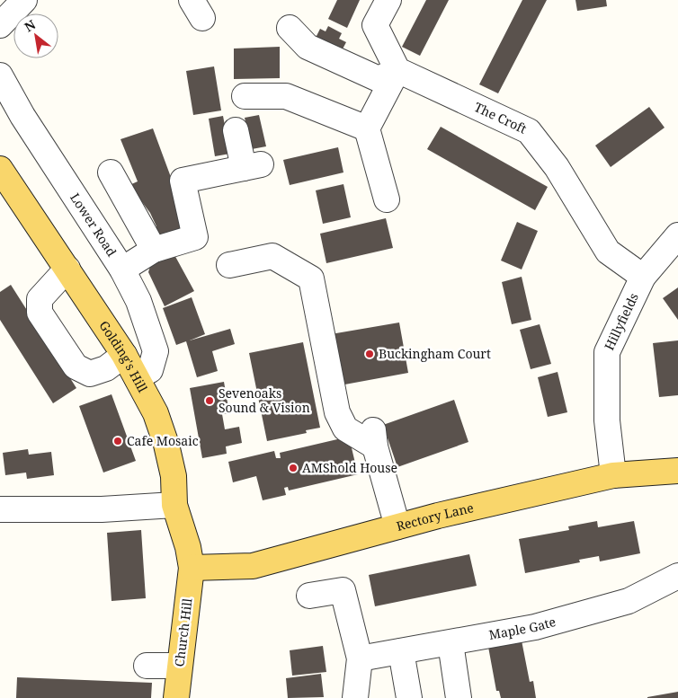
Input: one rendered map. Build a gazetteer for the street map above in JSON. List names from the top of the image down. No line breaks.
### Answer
{"streets":{"main road":["Golding's Hill","Rectory Lane","Church Hill"],"street":["The Croft","Lower Road","Hillyfields","Maple Gate"]},"crossings":[["The Croft","Hillyfields"],["Lower Road","Golding's Hill"],["Hillyfields","Rectory Lane"],["Golding's Hill","Rectory Lane"],["Golding's Hill","Church Hill"],["Rectory Lane","Church Hill"]],"places":["Buckingham Court","Sevenoaks Sound & Vision","Cafe Mosaic","AMShold House"],"north":"top left"}
